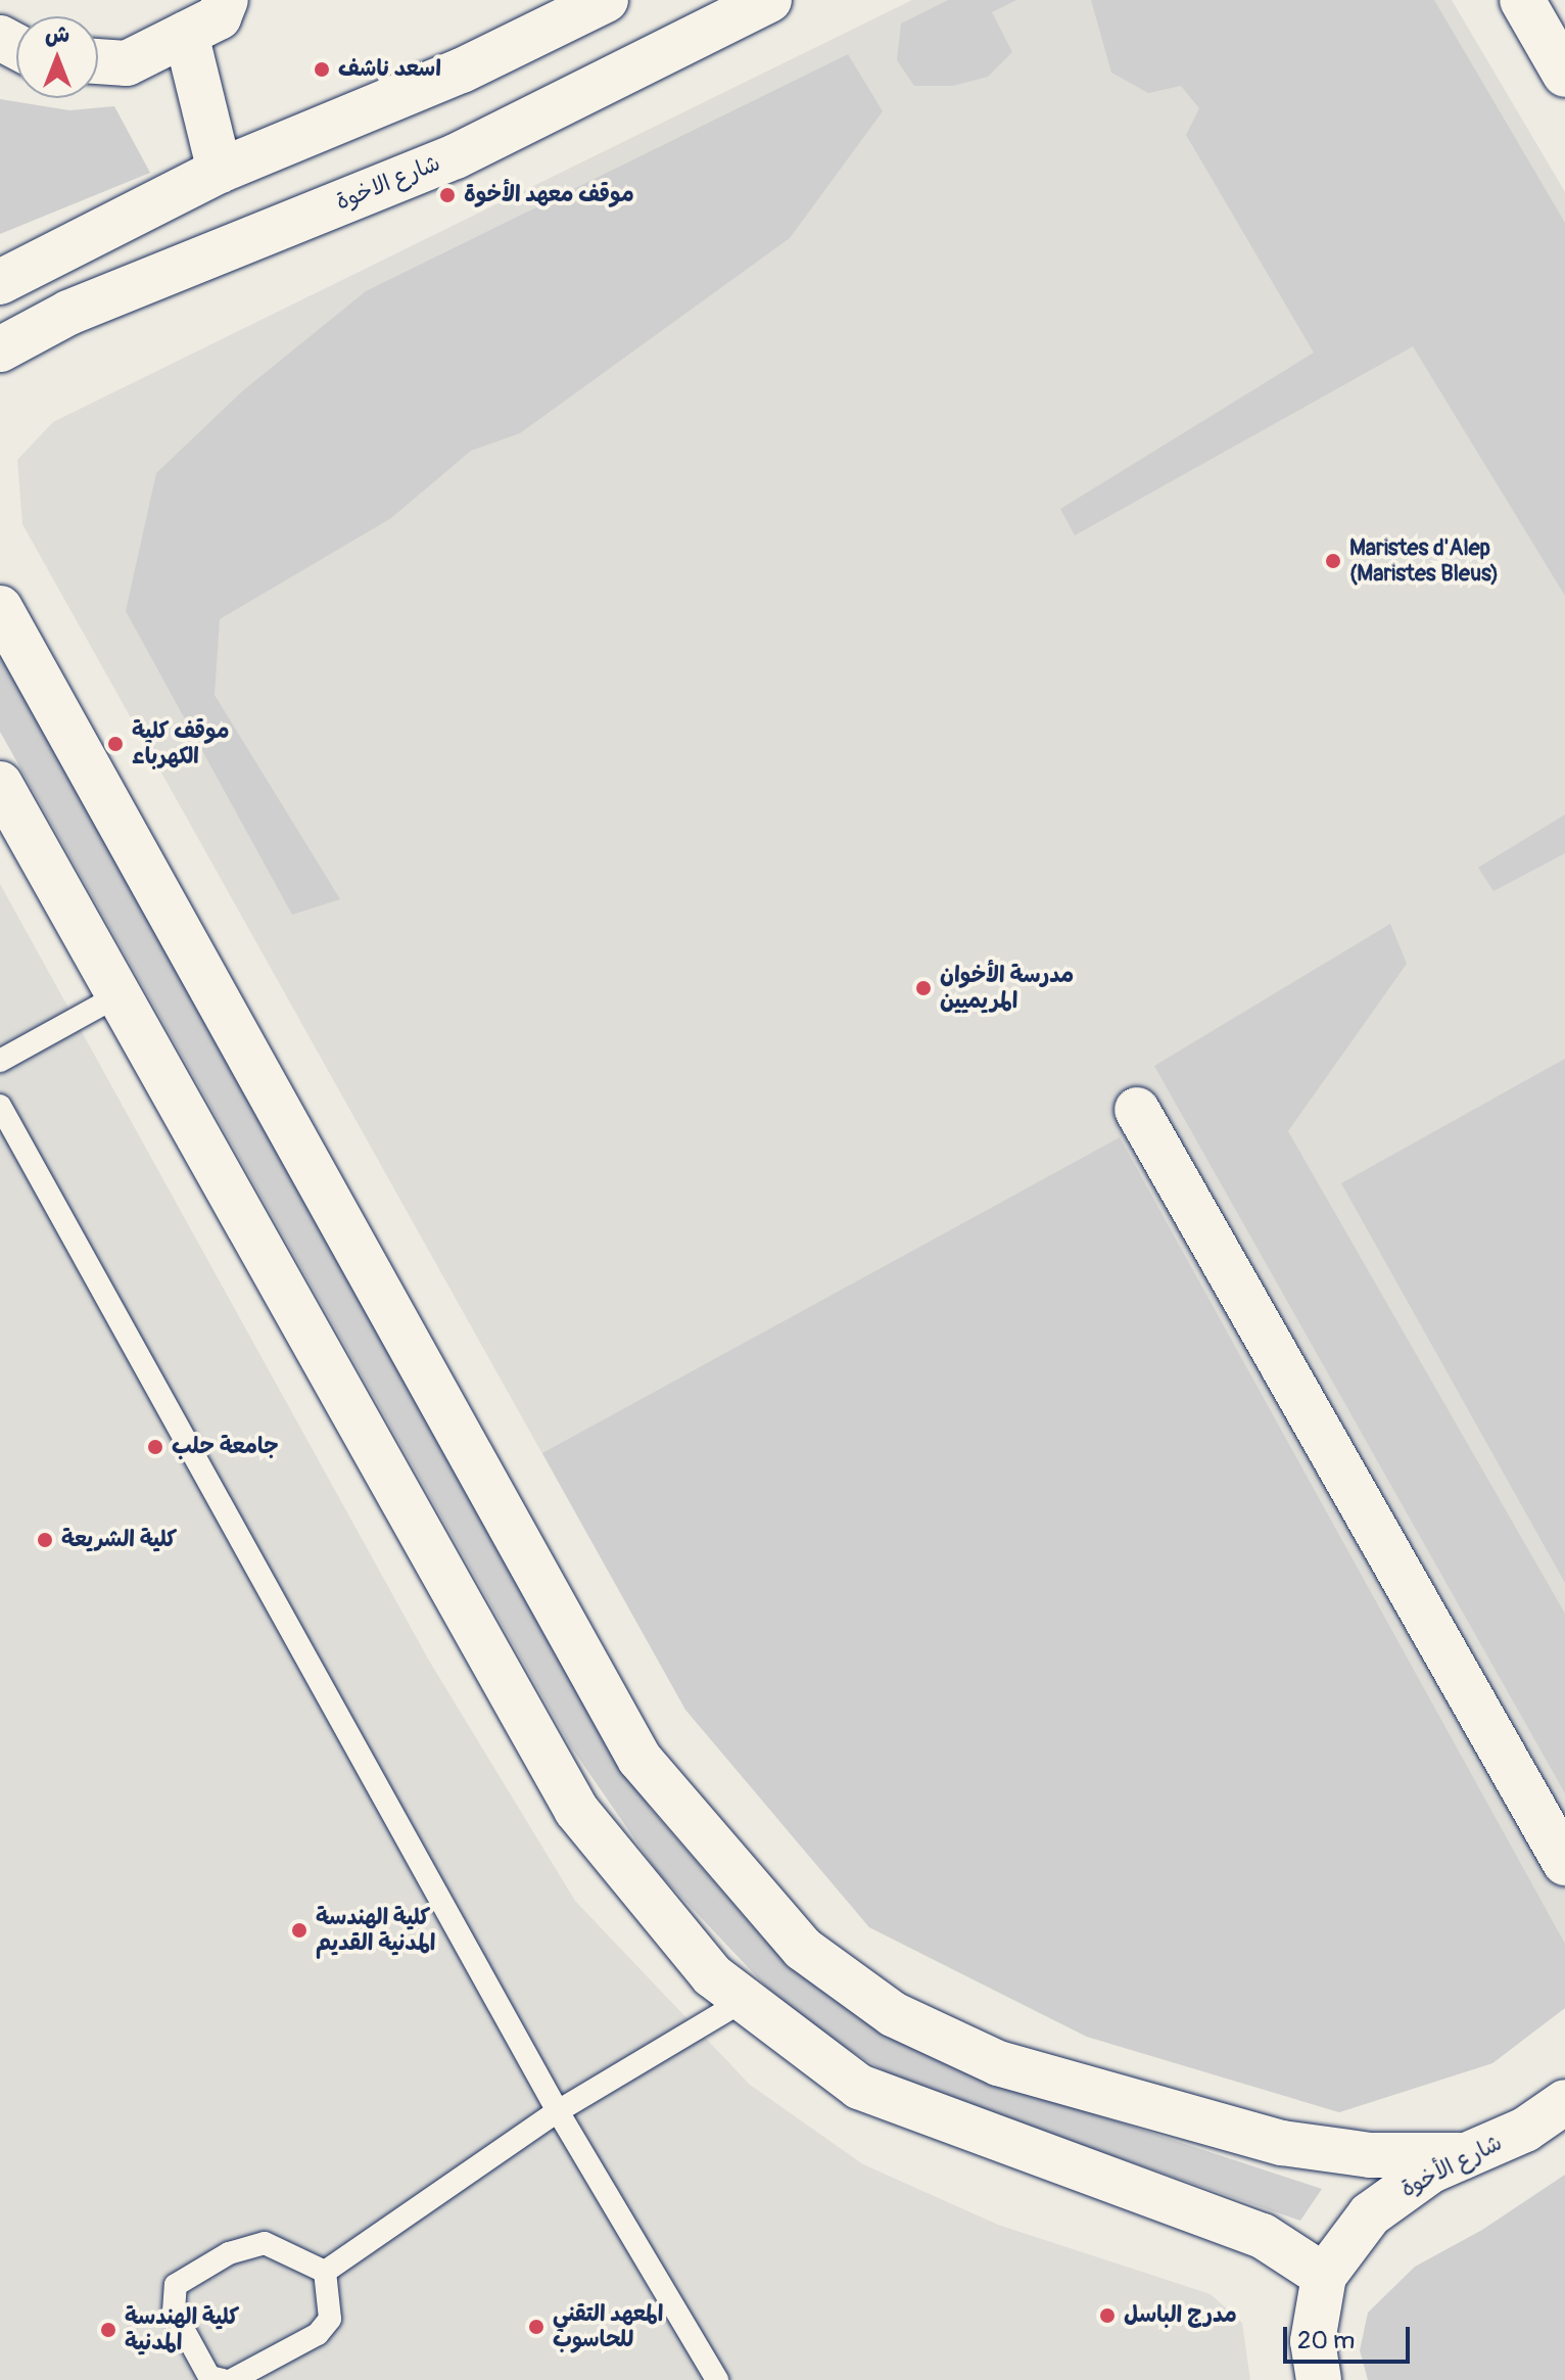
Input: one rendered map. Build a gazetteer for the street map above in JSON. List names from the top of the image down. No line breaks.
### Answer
{"streets":{"main road":["شارع الاخوة","شارع الأخوة"]},"places":["اسعد ناشف","موقف معهد الأخوة","Maristes d'Alep (Maristes Bleus)","موقف كلية الكهرباء","مدرسة الأخوان المريميين","جامعة حلب","كلية الشريعة","كلية الهندسة المدنية القديم","مدرج الباسل","المعهد التقني للحاسوب","كلية الهندسة المدنية"],"scale_bar":"20 m","north":"top"}
